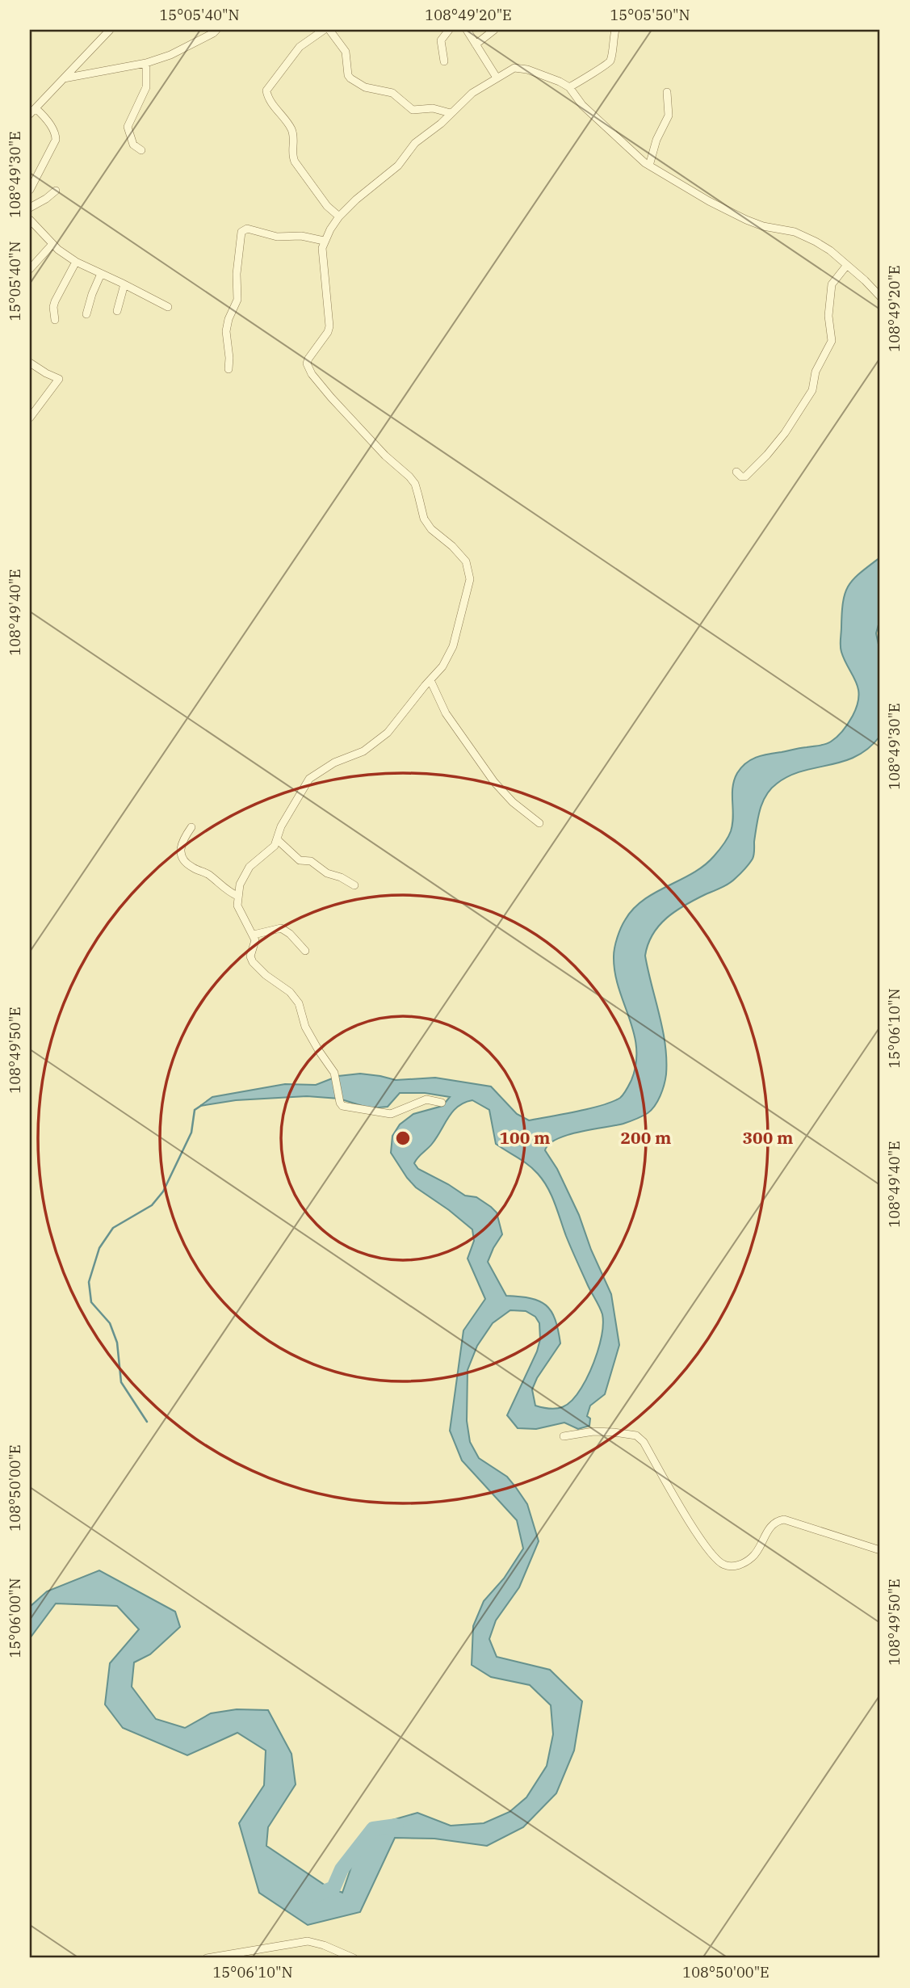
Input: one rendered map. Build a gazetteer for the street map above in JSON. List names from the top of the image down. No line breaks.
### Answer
{"coordinates":["15°05'40\"N","108°49'20\"E","15°05'50\"N","108°49'30\"E","108°49'40\"E","15°06'10\"N","108°49'50\"E","108°50'00\"E","15°06'00\"N"],"rings":["100 m","200 m","300 m"]}
